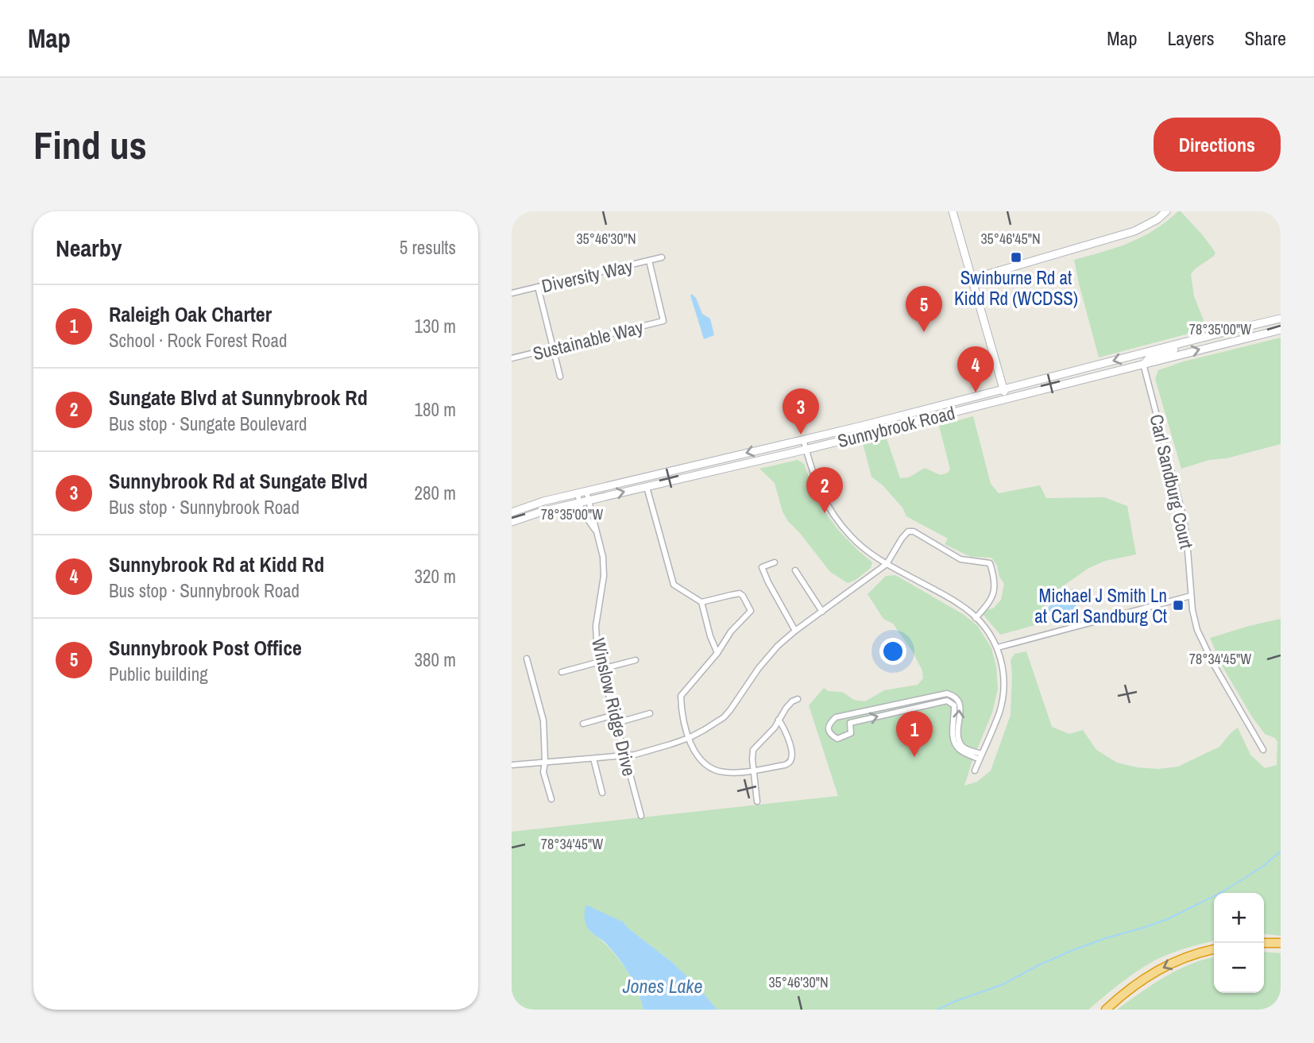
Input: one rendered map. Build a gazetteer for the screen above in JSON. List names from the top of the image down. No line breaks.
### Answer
{"streets":{"main road":["Sunnybrook Road"],"street":["Diversity Way","Sustainable Way","Carl Sandburg Court","Winslow Ridge Drive"]},"crossings":[["Diversity Way","Sustainable Way"],["Sunnybrook Road","Carl Sandburg Court"],["Sunnybrook Road","Winslow Ridge Drive"]],"water":["Jones Lake"],"places":{"transit":["Swinburne Rd at Kidd Rd (WCDSS)","Michael J Smith Ln at Carl Sandburg Ct"]},"page":{"header":"Map","nav":["Map","Layers","Share"],"buttons":"Directions","title":"Find us","heading":["Nearby","5 results"],"list":[{"mark":"1","name":"Raleigh Oak Charter","note":"School · Rock Forest Road","value":"130 m"},{"mark":"2","name":"Sungate Blvd at Sunnybrook Rd","note":"Bus stop · Sungate Boulevard","value":"180 m"},{"mark":"3","name":"Sunnybrook Rd at Sungate Blvd","note":"Bus stop · Sunnybrook Road","value":"280 m"},{"mark":"4","name":"Sunnybrook Rd at Kidd Rd","note":"Bus stop · Sunnybrook Road","value":"320 m"},{"mark":"5","name":"Sunnybrook Post Office","note":"Public building","value":"380 m"}],"pins":["5","4","3","2","1"],"map_buttons":["+","−"]},"coordinates":["35°46'30\"N","35°46'45\"N","78°35'00\"W","78°34'45\"W"]}
